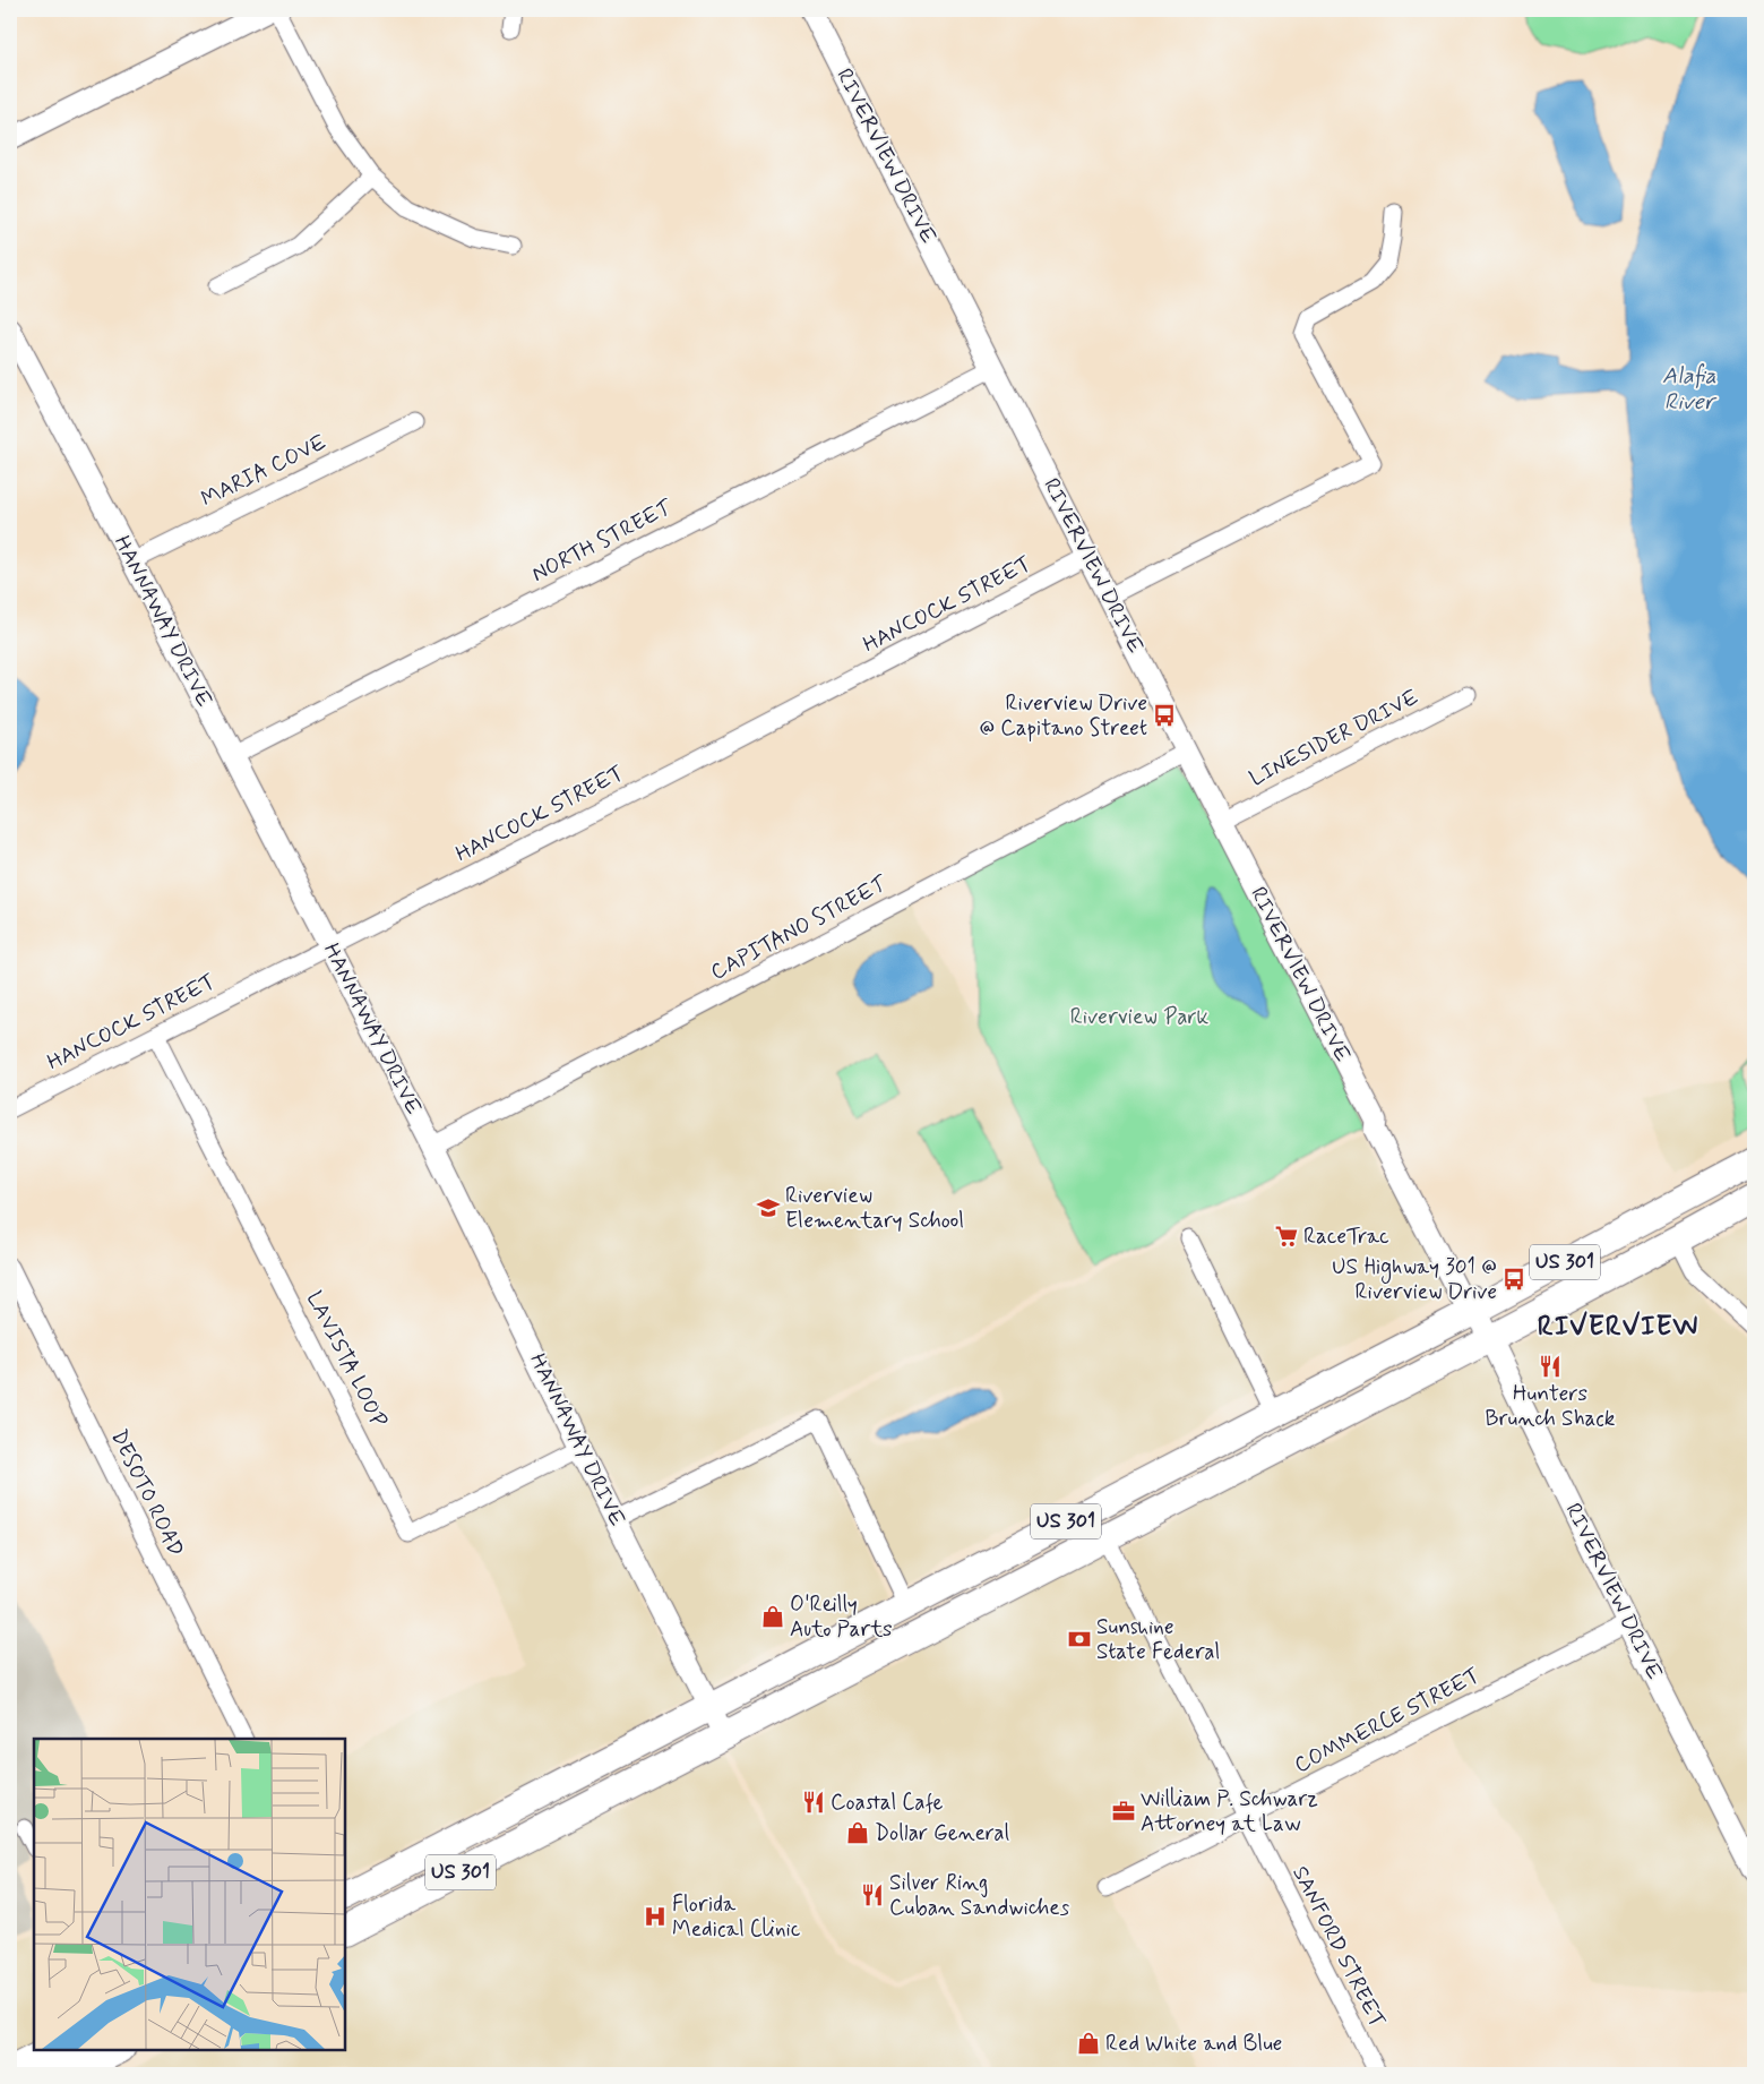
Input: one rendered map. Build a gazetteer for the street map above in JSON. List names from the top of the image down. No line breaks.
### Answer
{"streets":{"main road":["US 301"],"street":["RIVERVIEW DRIVE","MARIA COVE","NORTH STREET","HANCOCK STREET","HANNAWAY DRIVE","LINESIDER DRIVE","CAPITANO STREET","LAVISTA LOOP","DESOTO ROAD","COMMERCE STREET","SANFORD STREET"]},"crossings":[["RIVERVIEW DRIVE","NORTH STREET"],["RIVERVIEW DRIVE","HANCOCK STREET"],["RIVERVIEW DRIVE","LINESIDER DRIVE"],["RIVERVIEW DRIVE","CAPITANO STREET"],["RIVERVIEW DRIVE","US 301"],["RIVERVIEW DRIVE","COMMERCE STREET"],["MARIA COVE","HANNAWAY DRIVE"],["NORTH STREET","HANNAWAY DRIVE"],["HANCOCK STREET","HANNAWAY DRIVE"],["HANCOCK STREET","LAVISTA LOOP"],["HANNAWAY DRIVE","CAPITANO STREET"],["HANNAWAY DRIVE","US 301"],["HANNAWAY DRIVE","LAVISTA LOOP"],["US 301","SANFORD STREET"],["COMMERCE STREET","SANFORD STREET"]],"districts":["RIVERVIEW"],"water":["Alafia River"],"parks":["Riverview Park"],"places":{"bus stop":["Riverview Drive @ Capitano Street","US Highway 301 @ Riverview Drive"],"school or university":["Riverview Elementary School"],"supermarket":["RaceTrac"],"restaurant":["Hunters Brunch Shack","Coastal Cafe","Silver Ring Cuban Sandwiches"],"shop":["O'Reilly Auto Parts","Dollar General","Red White and Blue"],"bank":["Sunshine State Federal"],"office":["William P. Schwarz Attorney at Law"],"hospital":["Florida Medical Clinic"]}}
